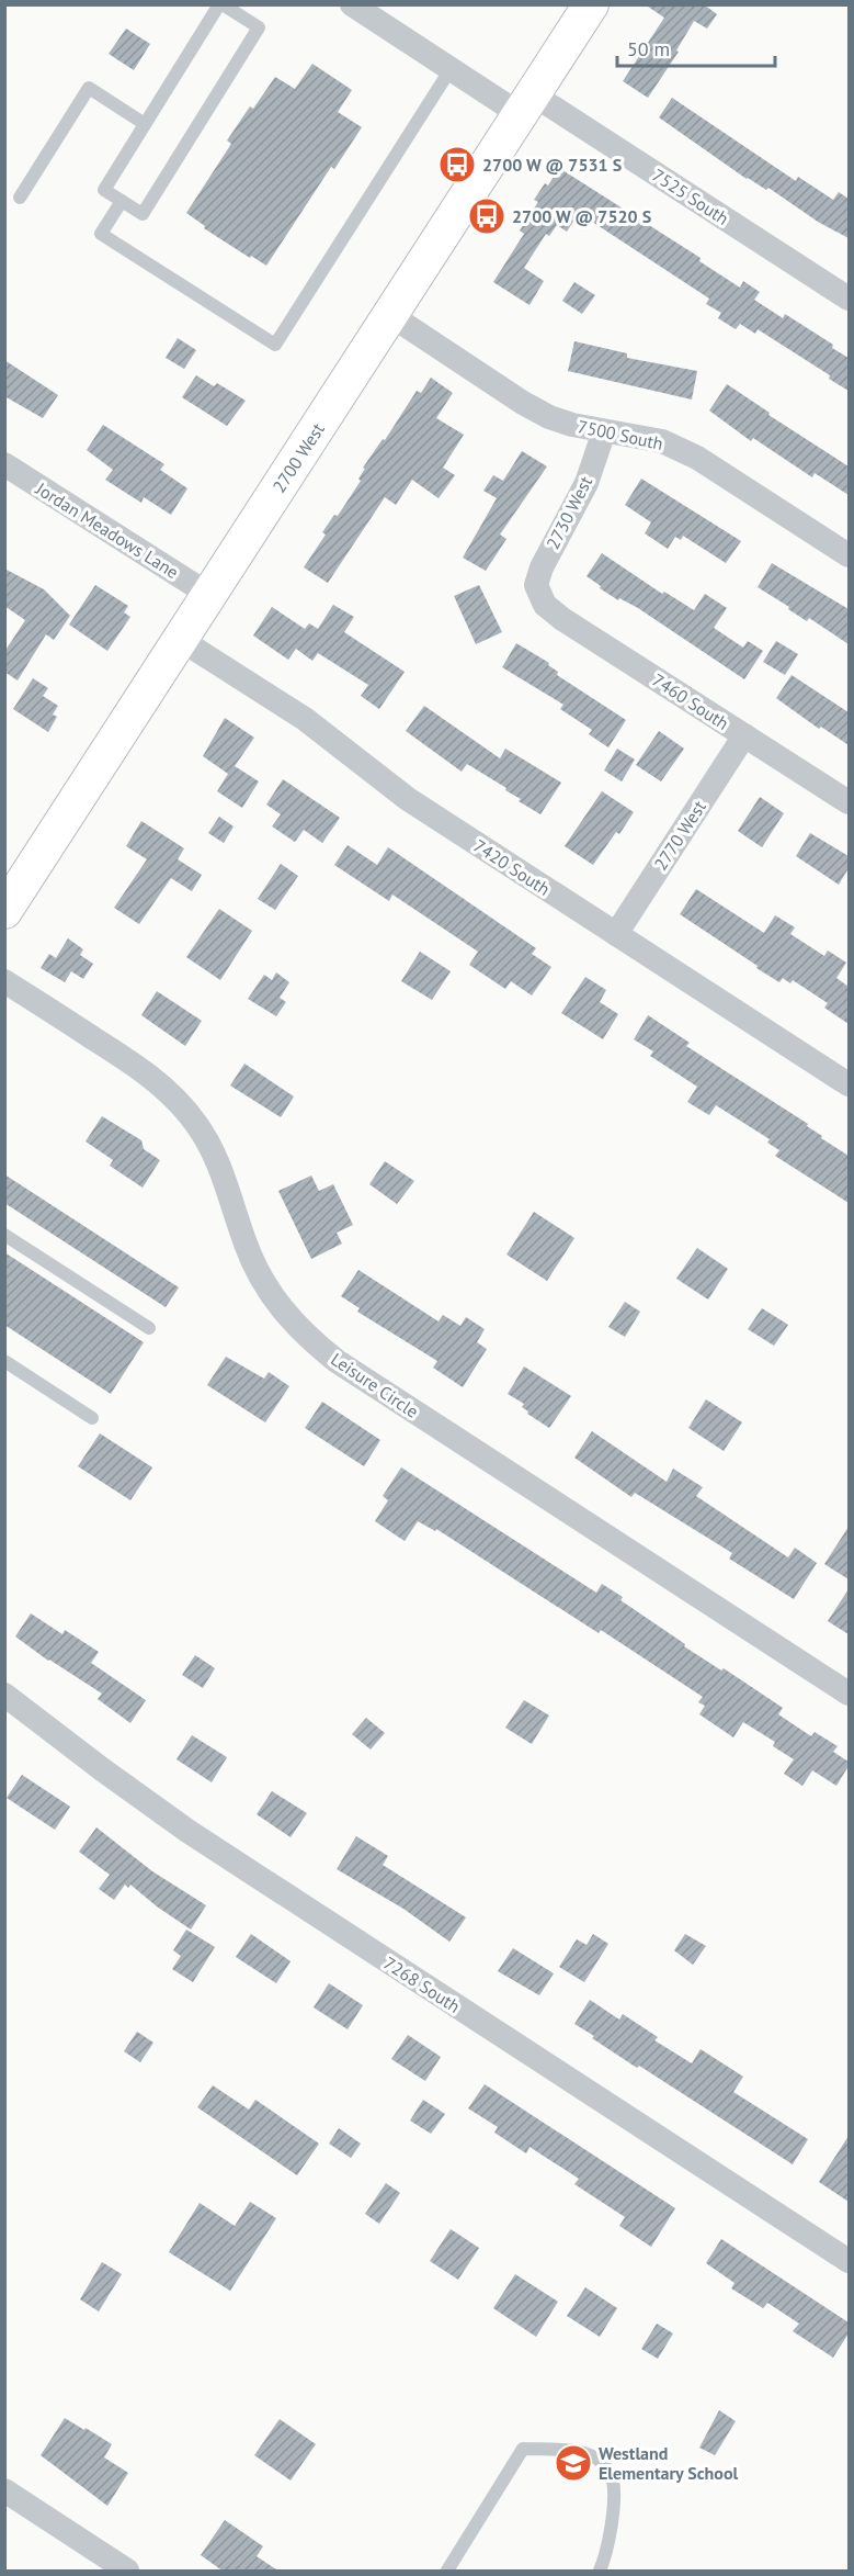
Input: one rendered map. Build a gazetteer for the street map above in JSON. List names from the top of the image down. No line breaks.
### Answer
{"streets":{"main road":["2700 West"],"street":["7525 South","7500 South","2730 West","Jordan Meadows Lane","7460 South","2770 West","7420 South","Leisure Circle","7268 South"]},"crossings":[["7525 South","2700 West"],["7500 South","2700 West"],["7500 South","2730 West"],["2700 West","Jordan Meadows Lane"],["2700 West","7420 South"],["2730 West","7460 South"],["7460 South","2770 West"],["2770 West","7420 South"]],"places":{"bus stop":["2700 W @ 7531 S","2700 W @ 7520 S"],"school or university":["Westland Elementary School"]},"scale_bar":"50 m"}
